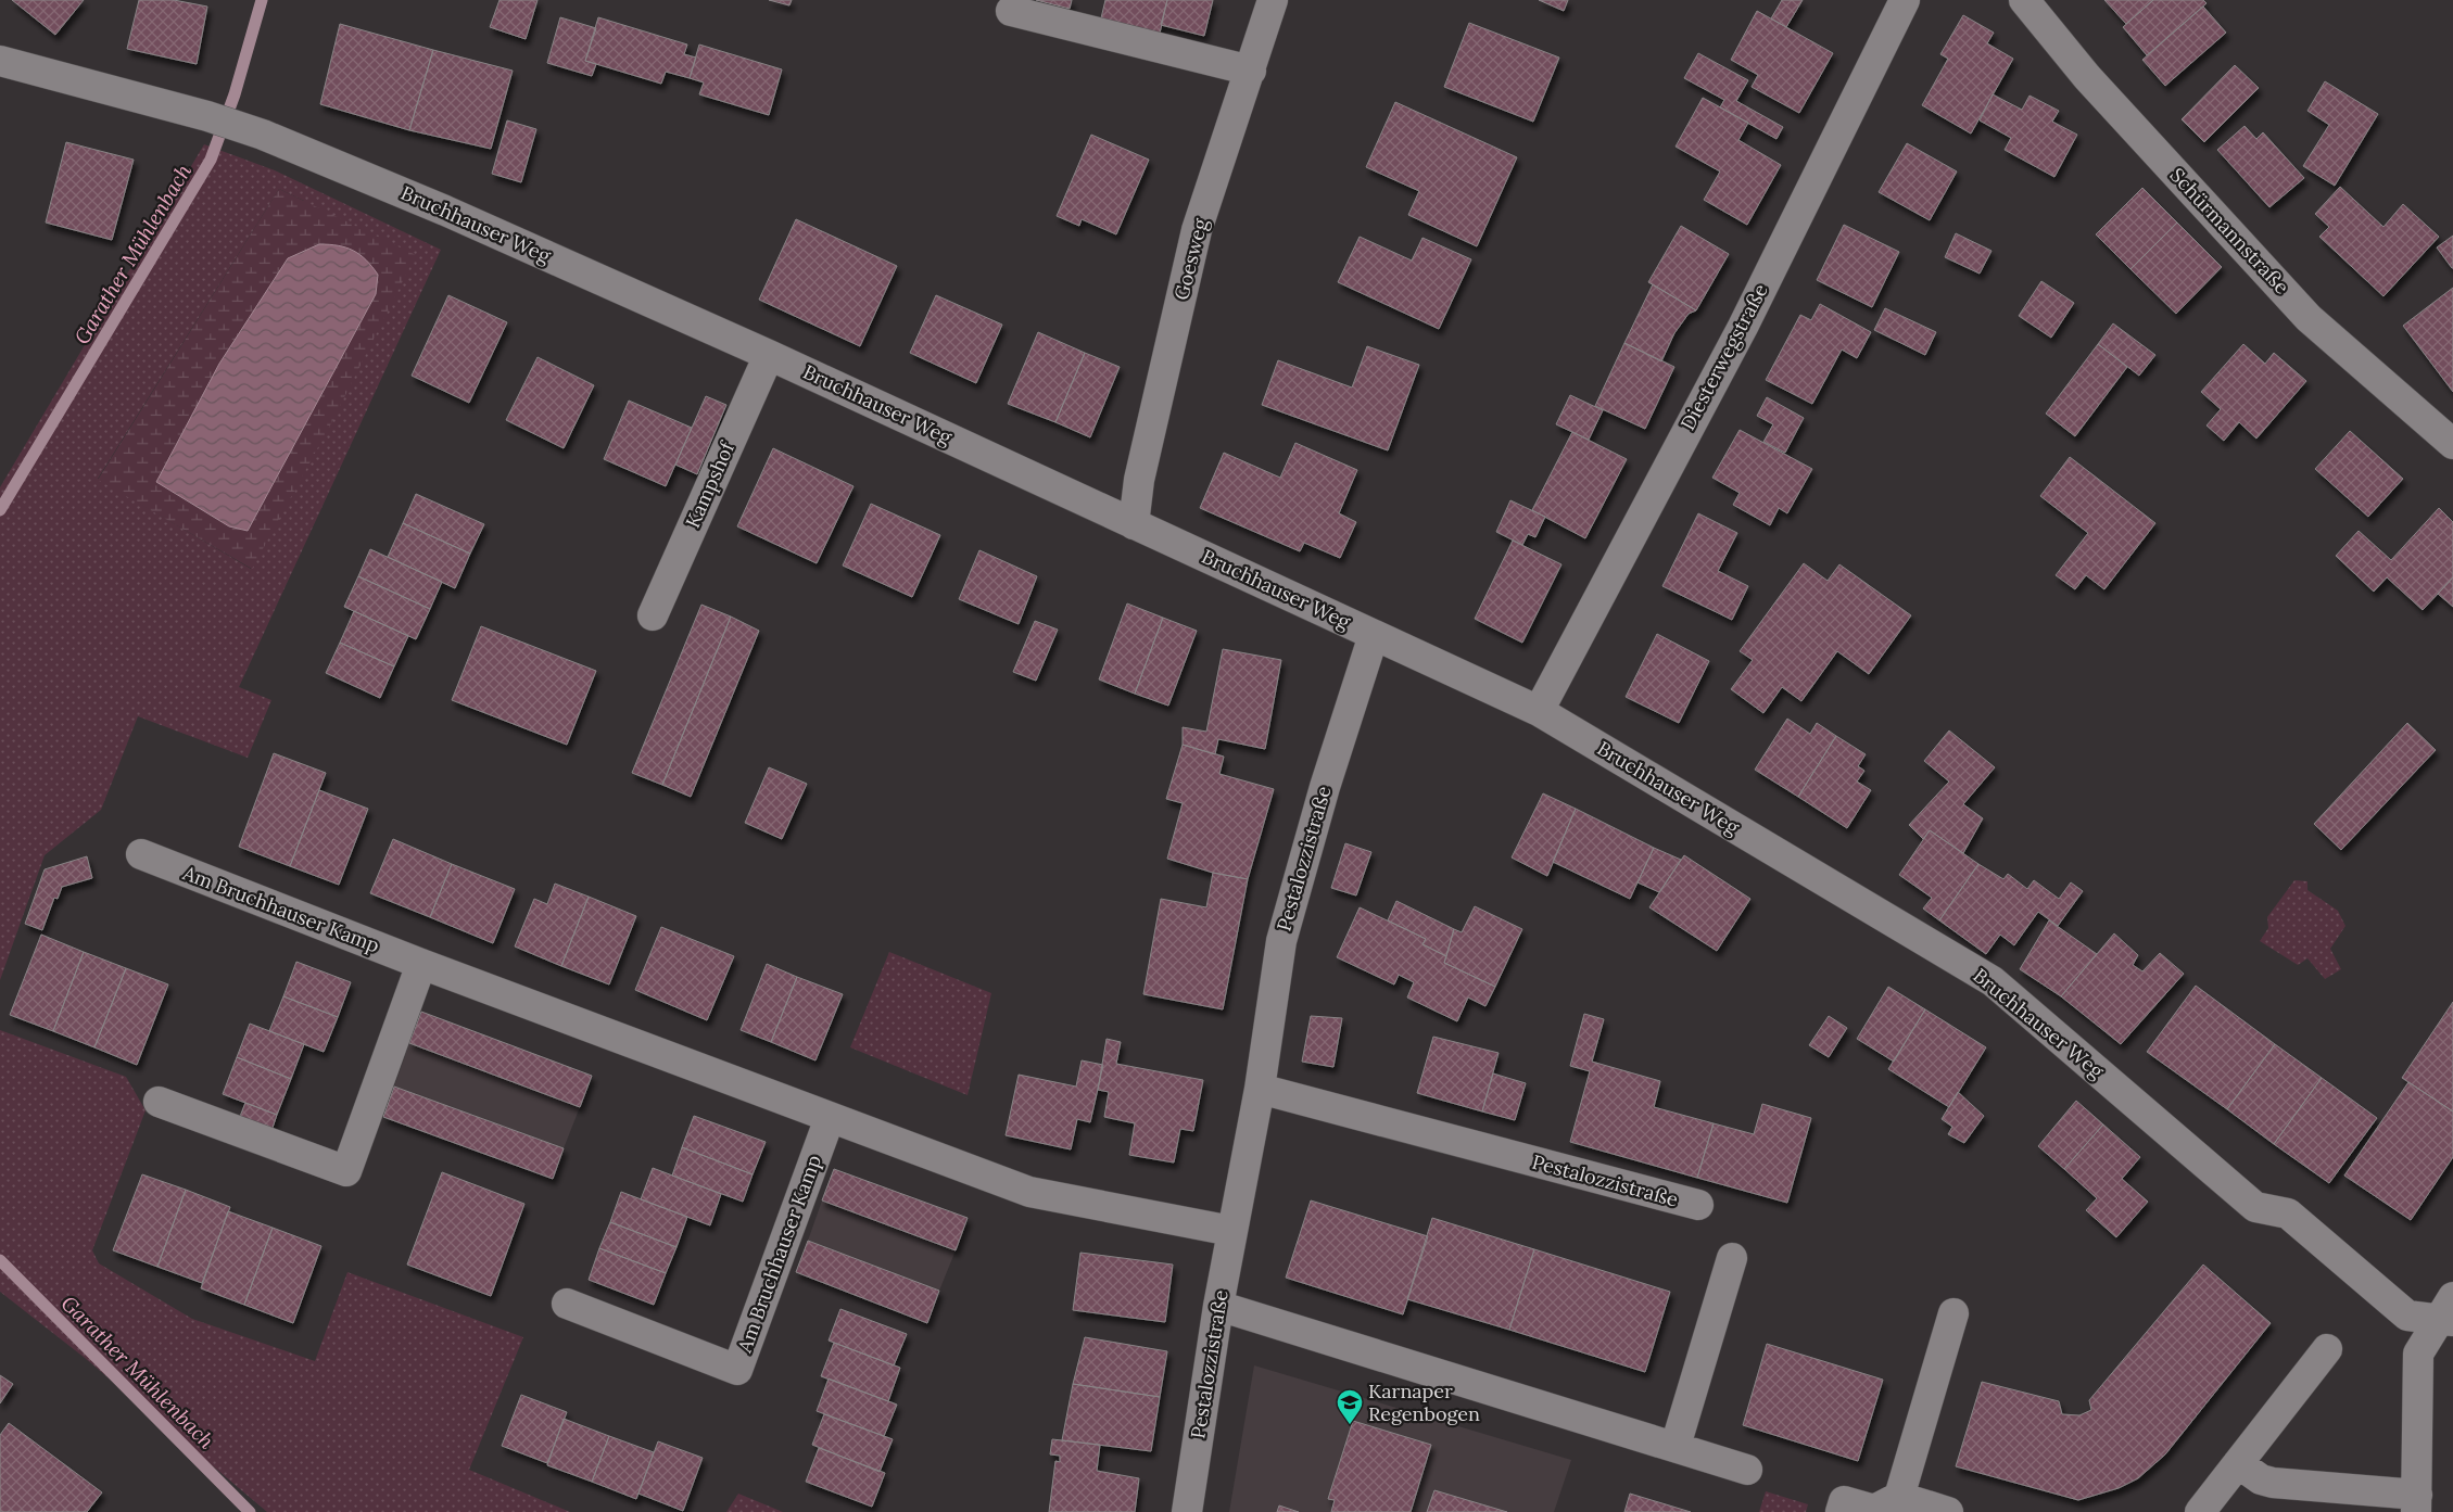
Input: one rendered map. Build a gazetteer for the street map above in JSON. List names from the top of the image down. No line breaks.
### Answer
{"streets":{"street":["Bruchhauser Weg","Schürmannstraße","Goesweg","Diesterwegstraße","Kampshof","Pestalozzistraße","Am Bruchhauser Kamp"]},"crossings":[["Bruchhauser Weg","Goesweg"],["Bruchhauser Weg","Diesterwegstraße"],["Bruchhauser Weg","Kampshof"],["Bruchhauser Weg","Pestalozzistraße"],["Pestalozzistraße","Am Bruchhauser Kamp"]],"water":["Garather Mühlenbach"],"places":{"school or university":["Karnaper Regenbogen"]}}
